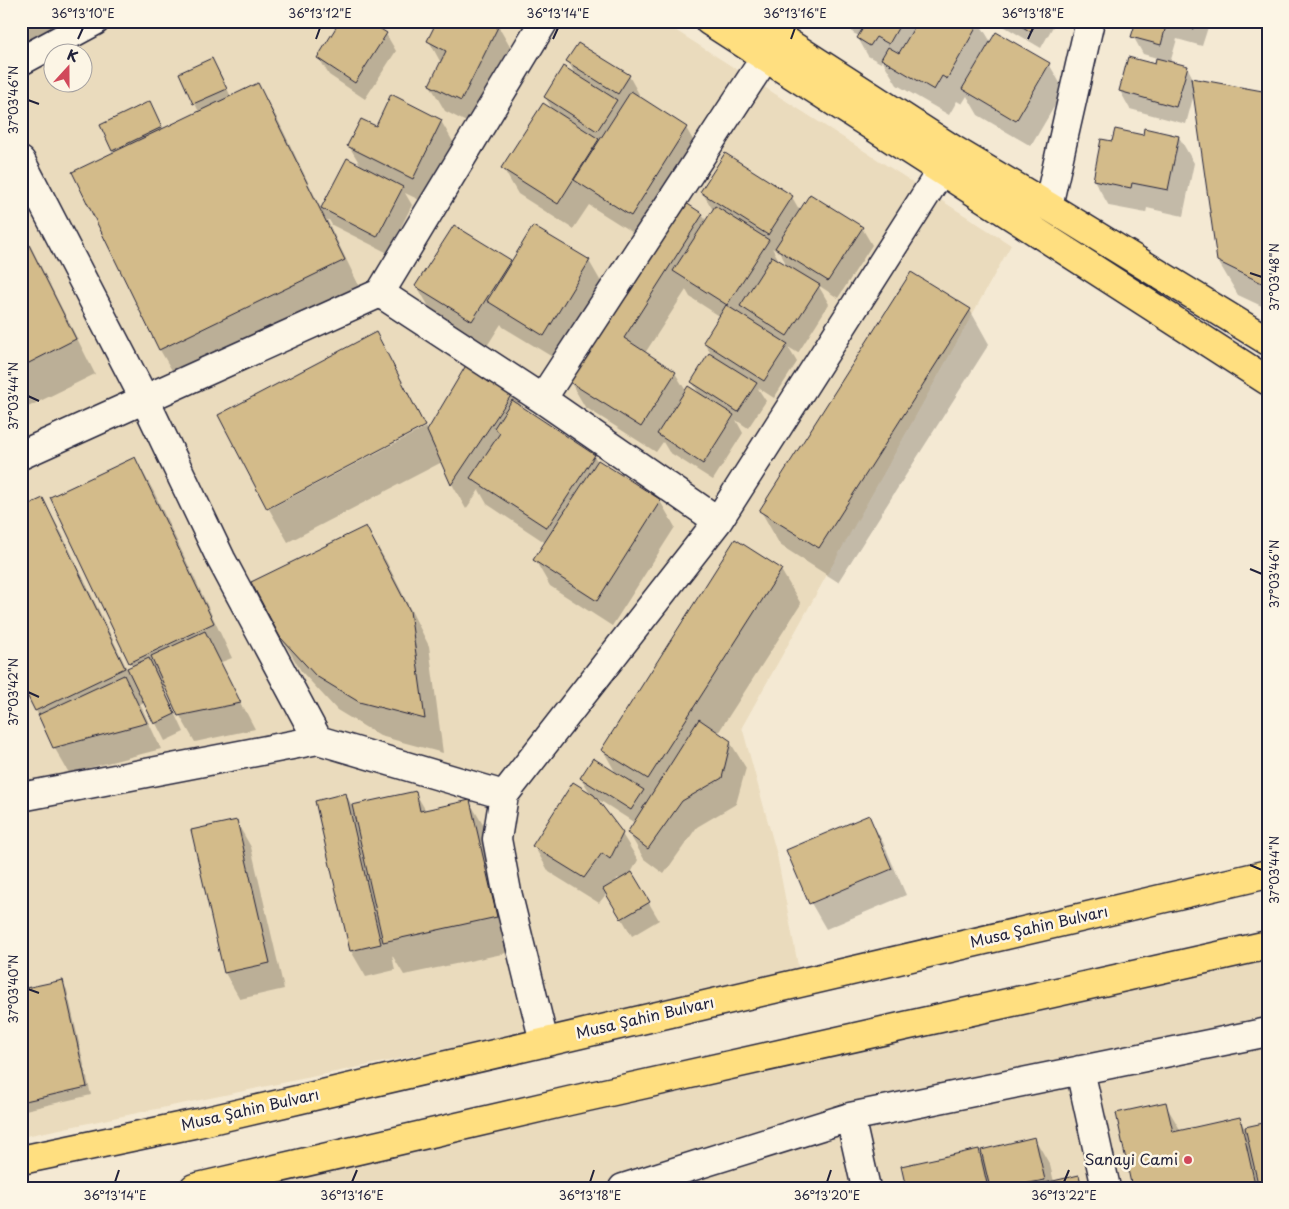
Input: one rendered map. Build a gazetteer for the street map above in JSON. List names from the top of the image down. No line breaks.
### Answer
{"streets":{"main road":["Musa Şahin Bulvarı"]},"places":["Sanayi Cami"],"north":"top","coordinates":["36°13'10\"E","36°13'12\"E","36°13'14\"E","36°13'16\"E","36°13'18\"E","37°03'46\"N","37°03'48\"N","37°03'44\"N","37°03'42\"N","37°03'40\"N","36°13'20\"E","36°13'22\"E"]}
